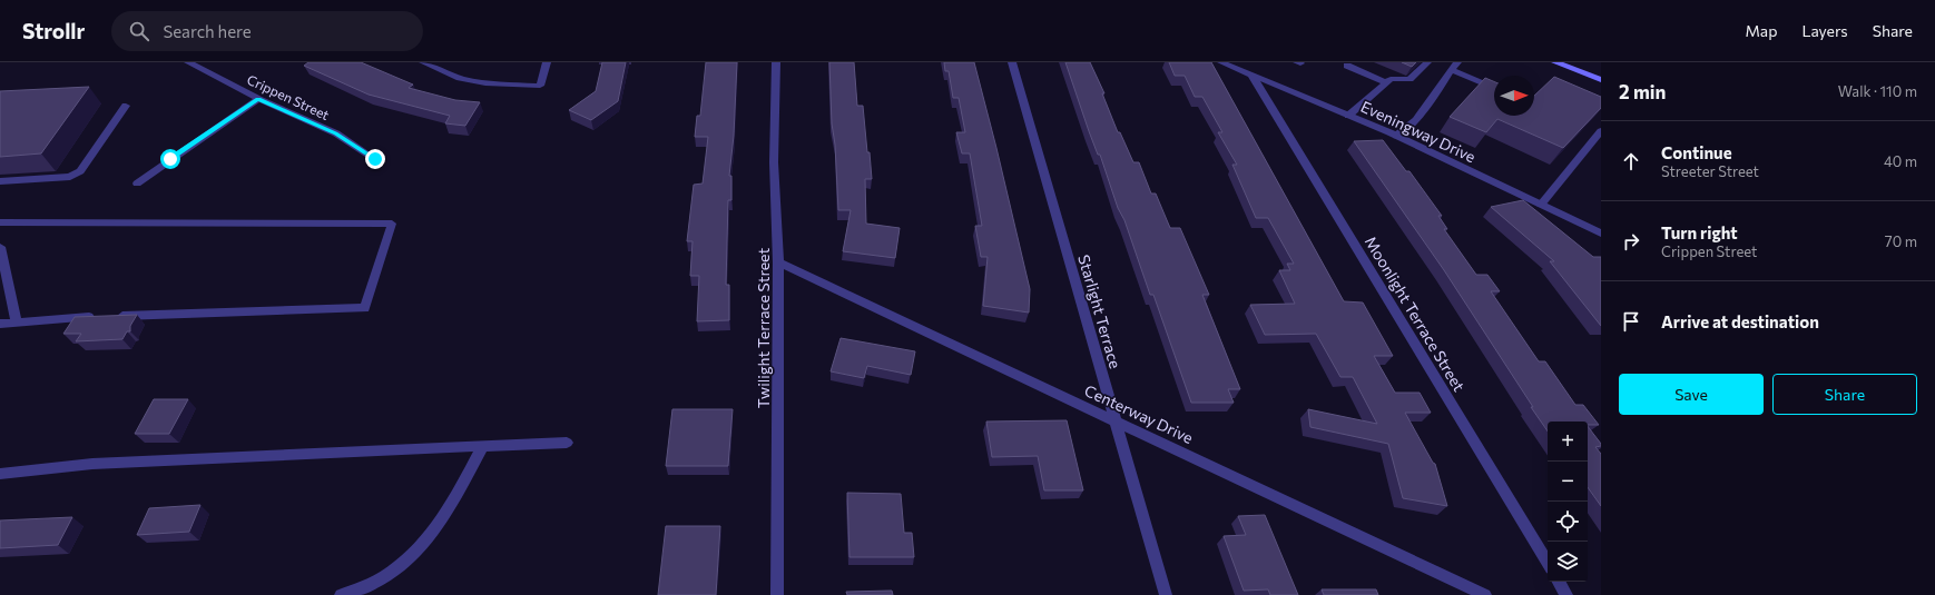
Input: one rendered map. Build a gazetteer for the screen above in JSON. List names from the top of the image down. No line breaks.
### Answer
{"streets":{"street":["Crippen Street","Eveningway Drive","Starlight Terrace","Moonlight Terrace Street","Twilight Terrace Street","Centerway Drive"]},"crossings":[["Eveningway Drive","Moonlight Terrace Street"],["Starlight Terrace","Centerway Drive"],["Twilight Terrace Street","Centerway Drive"]],"north":"right","page":{"header":"Strollr","search":"Search here","nav":["Map","Layers","Share"],"heading":["2 min","Walk · 110 m"],"list":[["Continue","Streeter Street","40 m"],["Turn right","Crippen Street","70 m"],"Arrive at destination"],"buttons":["Save","Share"],"map_buttons":["+","−"]}}
